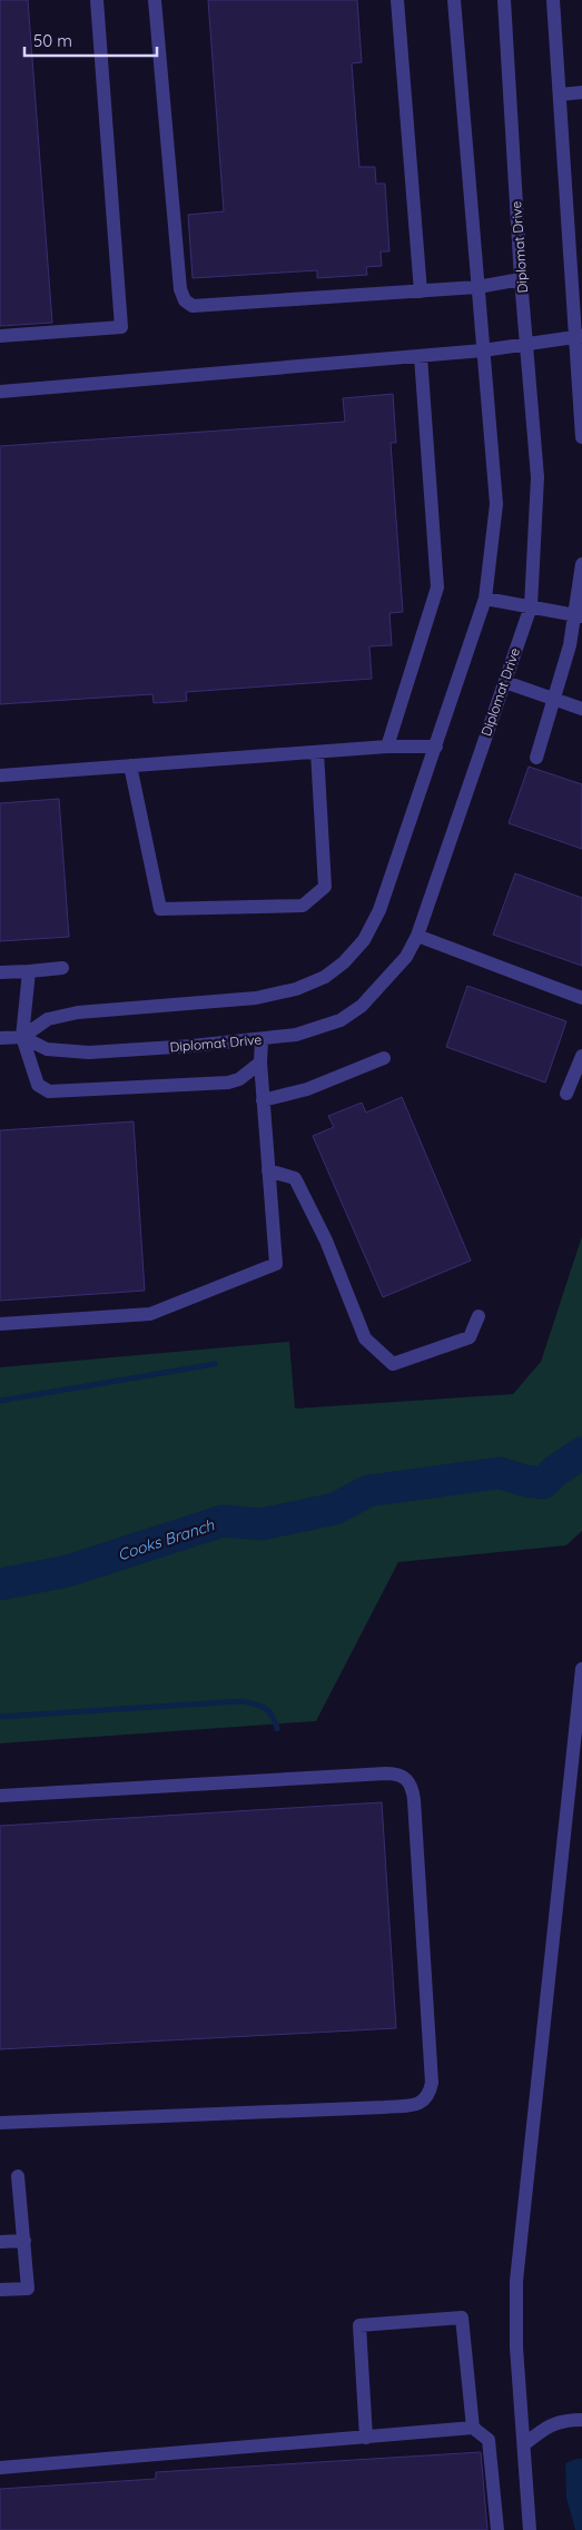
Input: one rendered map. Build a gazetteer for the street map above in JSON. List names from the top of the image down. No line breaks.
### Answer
{"streets":{"street":["Diplomat Drive"]},"water":["Cooks Branch"],"scale_bar":"50 m"}
